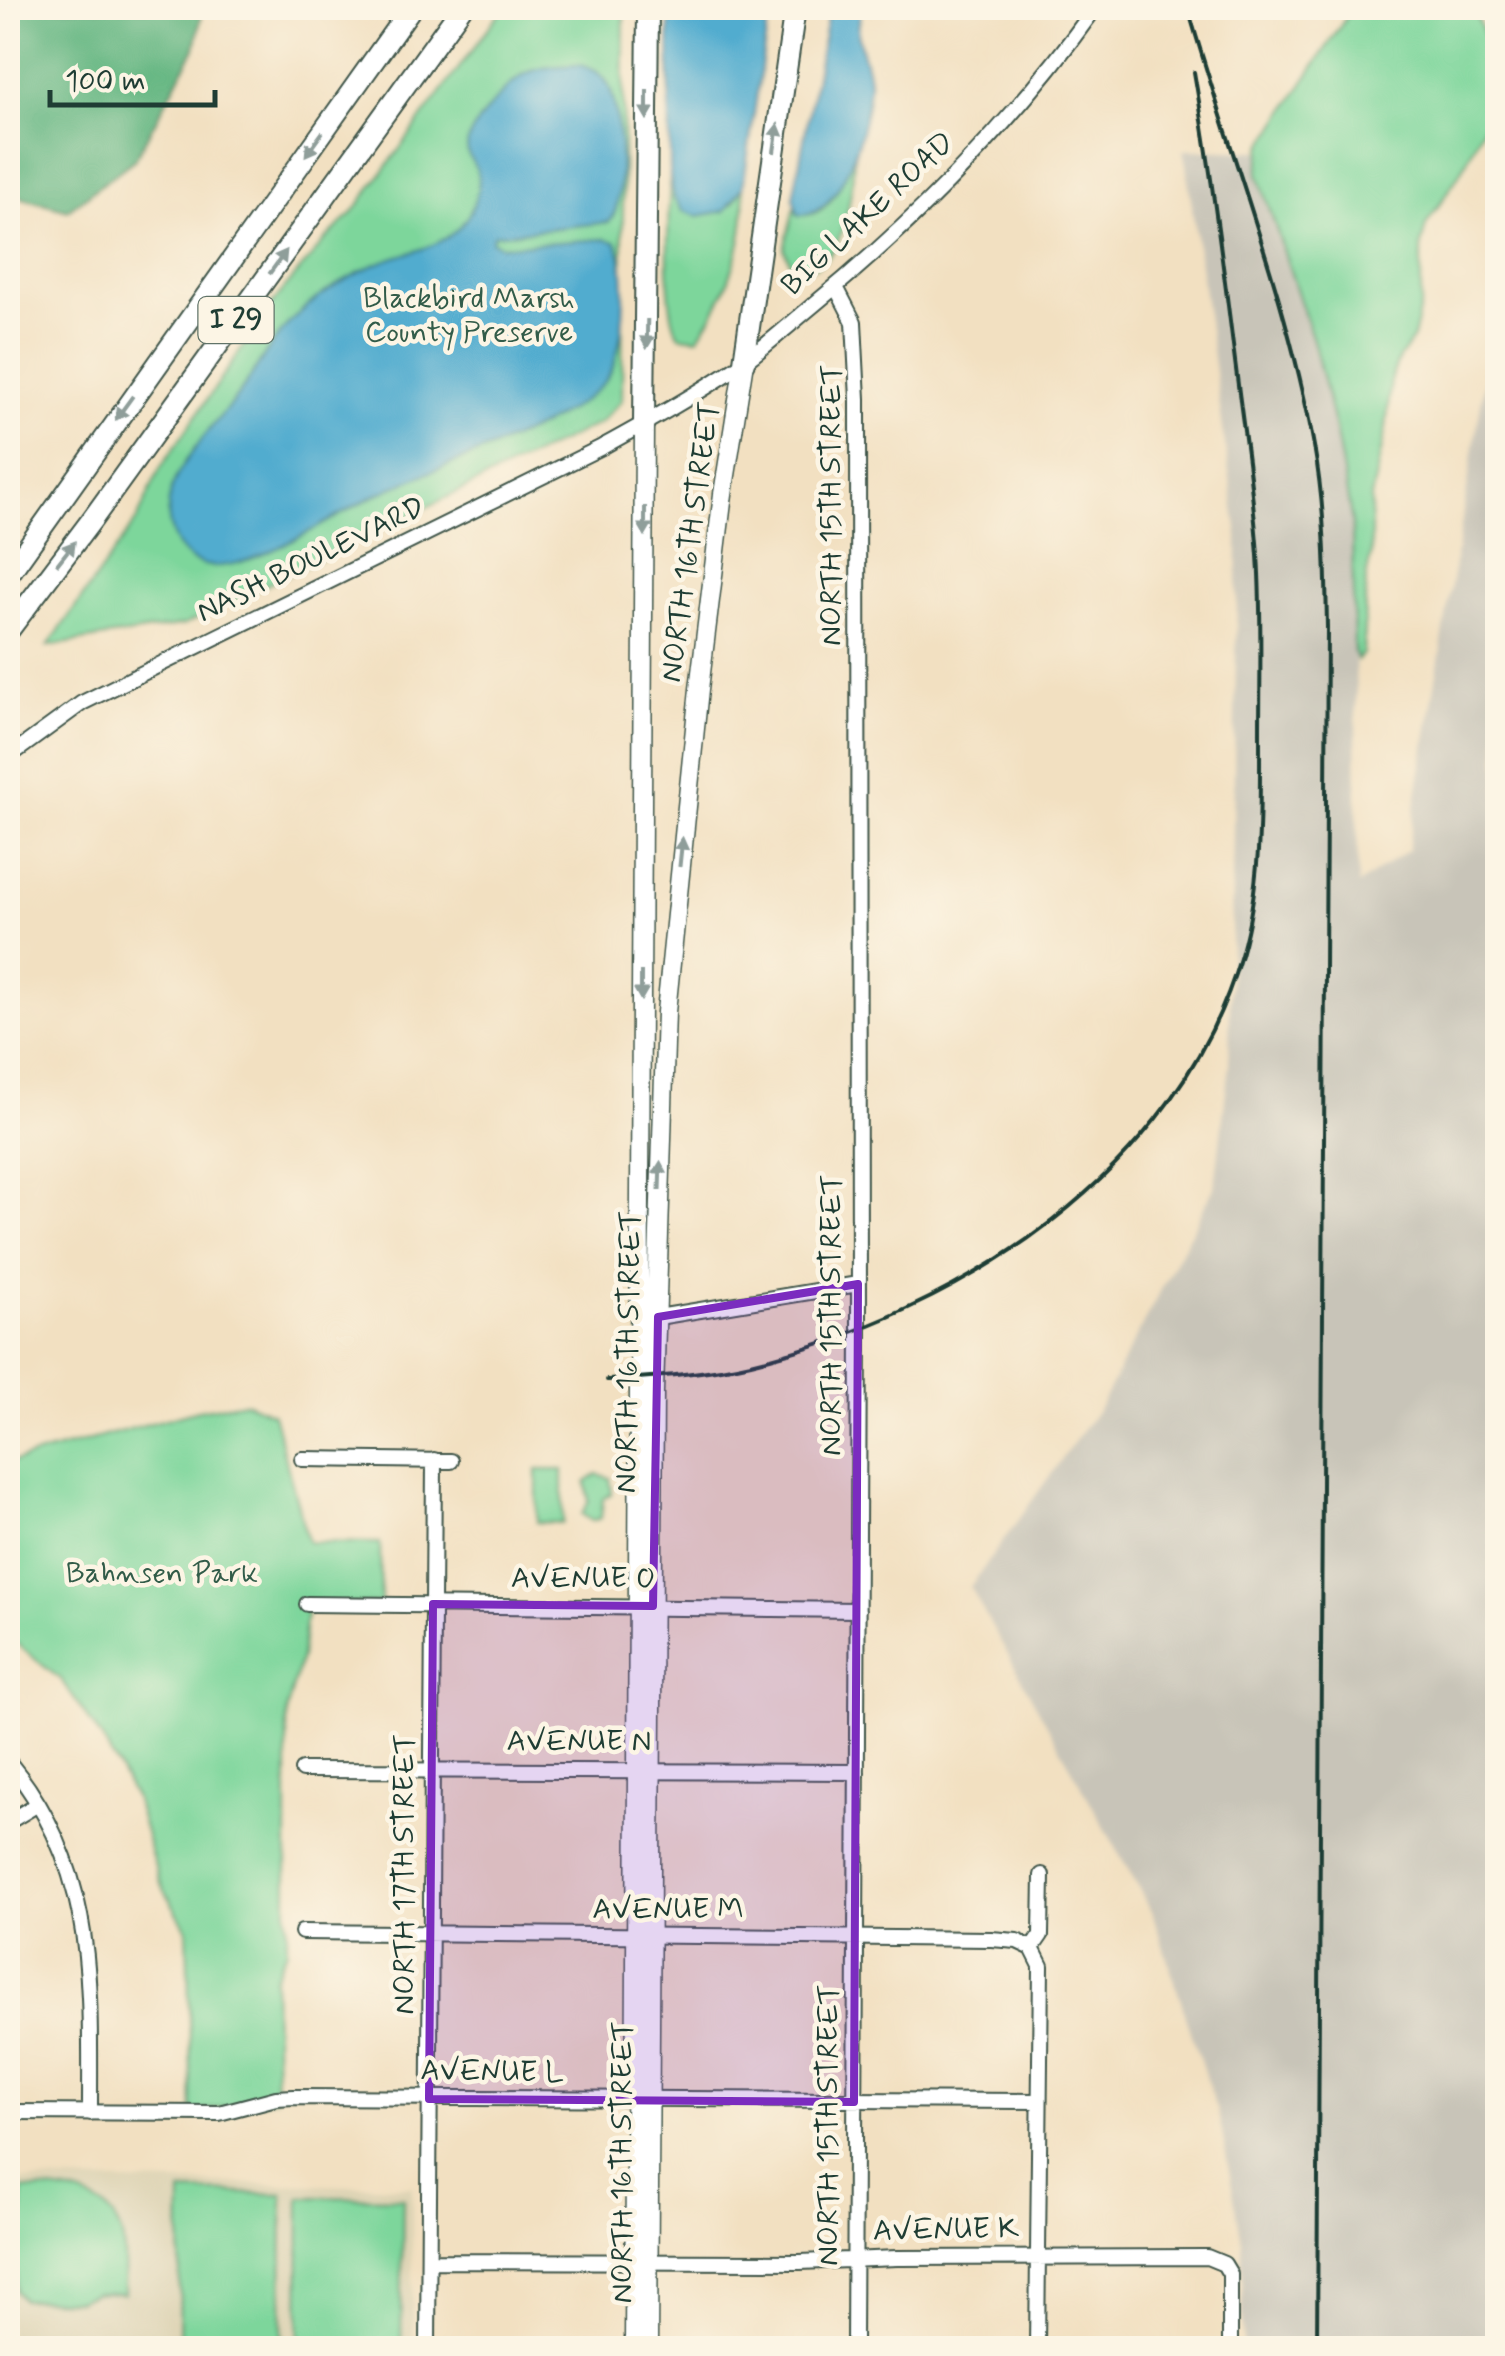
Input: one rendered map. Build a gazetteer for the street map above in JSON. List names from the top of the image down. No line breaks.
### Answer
{"streets":{"highway":["I 29"],"main road":["NORTH 16TH STREET"],"street":["BIG LAKE ROAD","NORTH 15TH STREET","NASH BOULEVARD","AVENUE O","AVENUE N","NORTH 17TH STREET","AVENUE M","AVENUE L","AVENUE K"]},"crossings":[["BIG LAKE ROAD","NORTH 15TH STREET"],["BIG LAKE ROAD","NORTH 16TH STREET"],["BIG LAKE ROAD","NASH BOULEVARD"],["NORTH 15TH STREET","AVENUE O"],["NORTH 15TH STREET","AVENUE N"],["NORTH 15TH STREET","AVENUE M"],["NORTH 15TH STREET","AVENUE L"],["NORTH 15TH STREET","AVENUE K"],["NORTH 16TH STREET","NASH BOULEVARD"],["NORTH 16TH STREET","AVENUE O"],["NORTH 16TH STREET","AVENUE N"],["NORTH 16TH STREET","AVENUE M"],["NORTH 16TH STREET","AVENUE L"],["NORTH 16TH STREET","AVENUE K"],["AVENUE O","NORTH 17TH STREET"],["AVENUE N","NORTH 17TH STREET"],["NORTH 17TH STREET","AVENUE M"],["NORTH 17TH STREET","AVENUE L"],["NORTH 17TH STREET","AVENUE K"]],"parks":["Blackbird Marsh County Preserve","Bahnsen Park"],"scale_bar":"100 m"}
